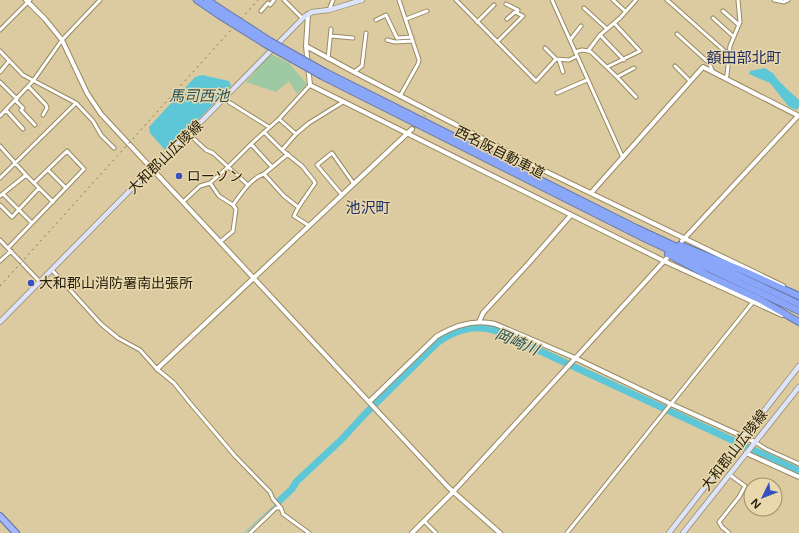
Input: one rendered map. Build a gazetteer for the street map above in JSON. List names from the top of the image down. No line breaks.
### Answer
{"streets":{"highway":["西名阪自動車道"],"main road":["大和郡山広陵線"]},"districts":["額田部北町","池沢町"],"water":["馬司西池","岡崎川"],"places":["ローソン","大和郡山消防署南出張所"],"north":"bottom left"}
